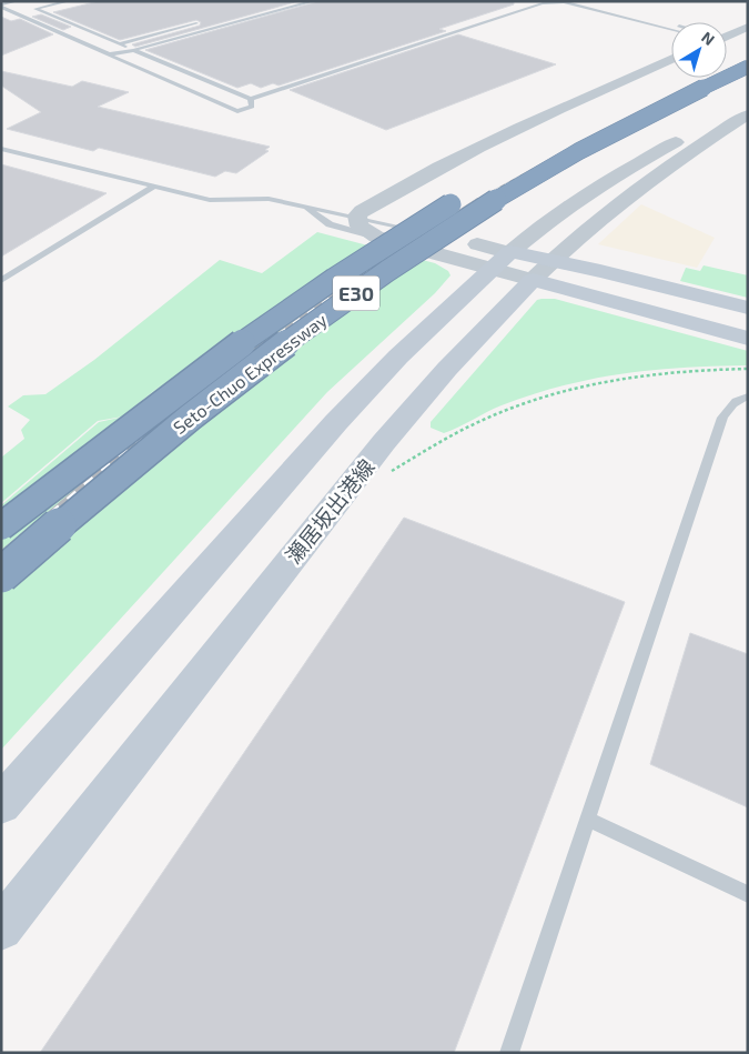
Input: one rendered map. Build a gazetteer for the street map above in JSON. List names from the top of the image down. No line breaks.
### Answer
{"streets":{"highway":["E30","Seto-Chuo Expressway"],"main road":["瀬居坂出港線"]},"north":"top right"}
